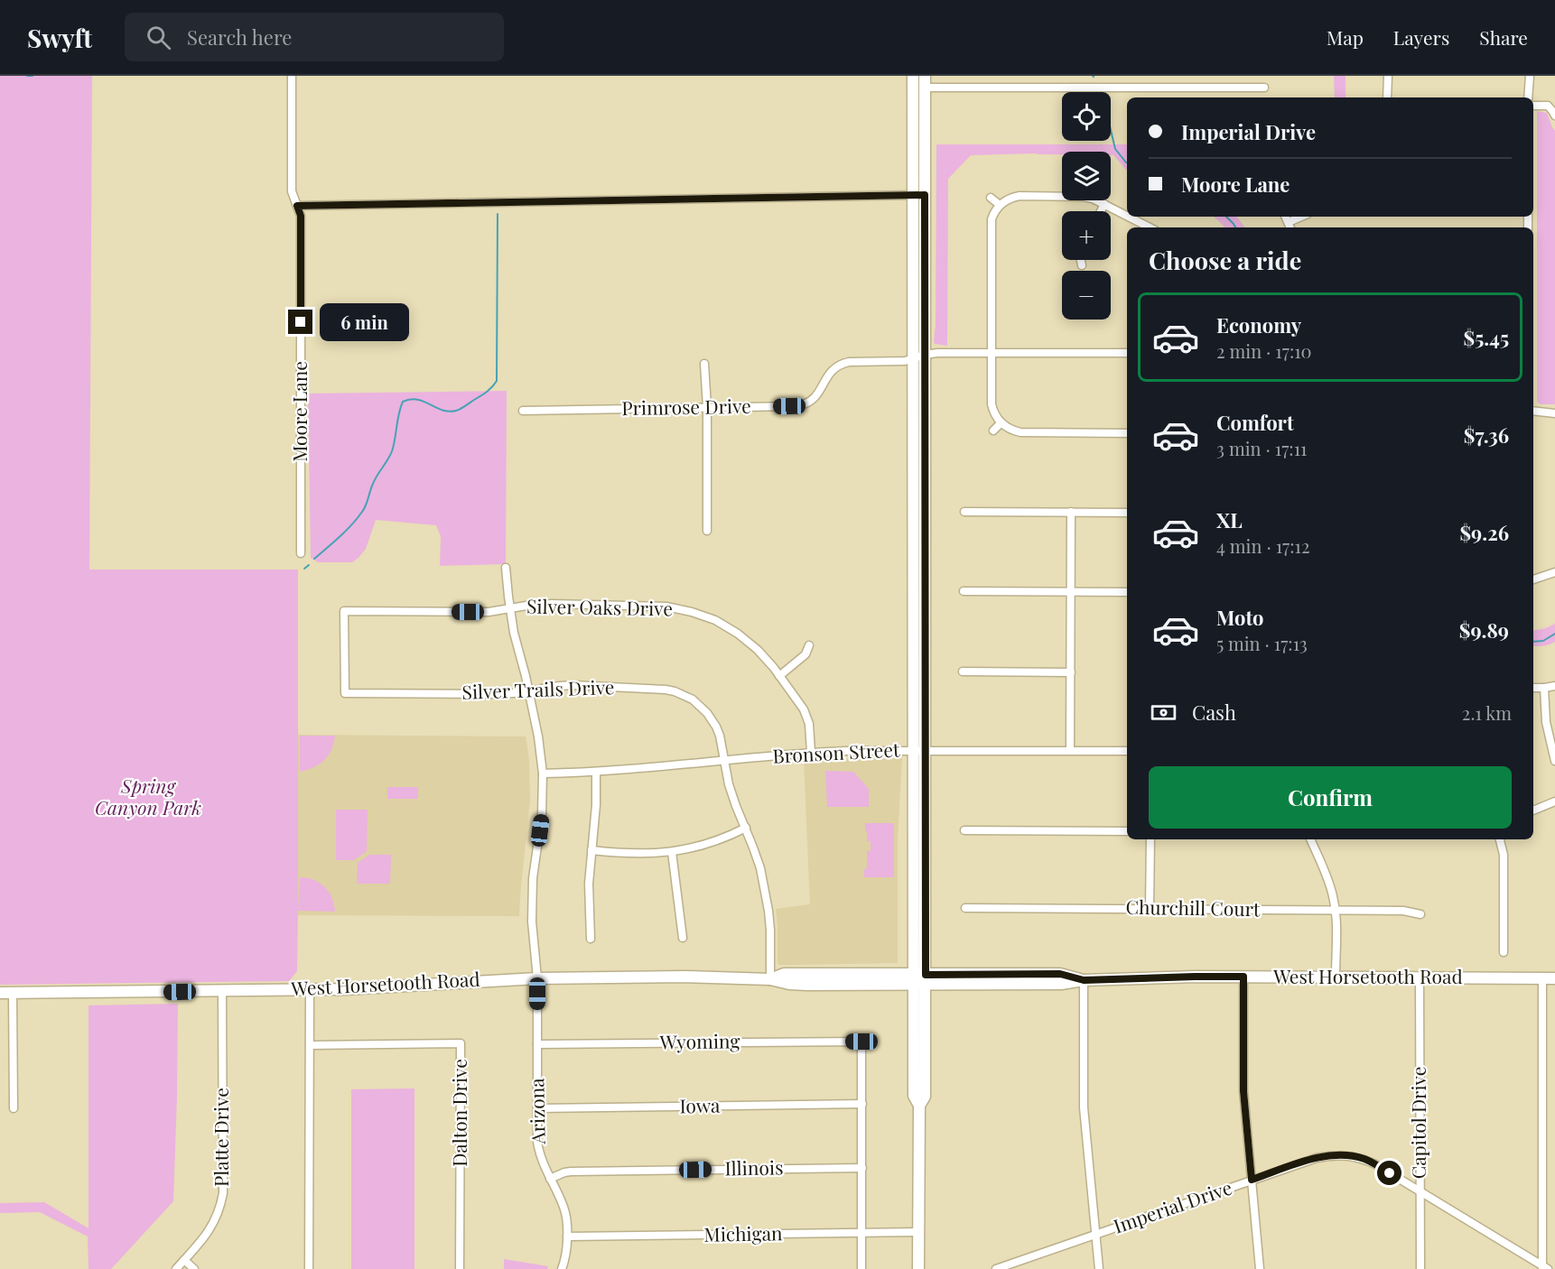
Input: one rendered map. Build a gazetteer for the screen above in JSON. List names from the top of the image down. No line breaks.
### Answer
{"streets":{"main road":["West Horsetooth Road"],"street":["Primrose Drive","Moore Lane","Silver Oaks Drive","Silver Trails Drive","Bronson Street","Churchill Court","Wyoming","Iowa","Arizona","Dalton Drive","Capitol Drive","Platte Drive","Illinois","Imperial Drive","Michigan"]},"crossings":[["Silver Oaks Drive","Silver Trails Drive"],["Silver Oaks Drive","Bronson Street"],["Silver Oaks Drive","Arizona"],["Silver Trails Drive","Bronson Street"],["Silver Trails Drive","West Horsetooth Road"],["Silver Trails Drive","Arizona"],["Bronson Street","Arizona"],["West Horsetooth Road","Arizona"],["West Horsetooth Road","Capitol Drive"],["West Horsetooth Road","Platte Drive"],["Wyoming","Iowa"],["Wyoming","Arizona"],["Iowa","Arizona"],["Arizona","Illinois"],["Arizona","Michigan"],["Capitol Drive","Imperial Drive"]],"parks":["Spring Canyon Park"],"page":{"header":"Swyft","search":"Search here","nav":["Map","Layers","Share"],"map_buttons":["+","−"],"banner":["Imperial Drive","Moore Lane"],"heading":"Choose a ride","list":[{"name":"Economy","note":"2 min · 17:10","value":"$5.45"},{"name":"Comfort","note":"3 min · 17:11","value":"$7.36"},{"name":"XL","note":"4 min · 17:12","value":"$9.26"},{"name":"Moto","note":"5 min · 17:13","value":"$9.89"}],"bubble":"6 min","pay":["Cash","2.1 km"],"buttons":"Confirm"}}
